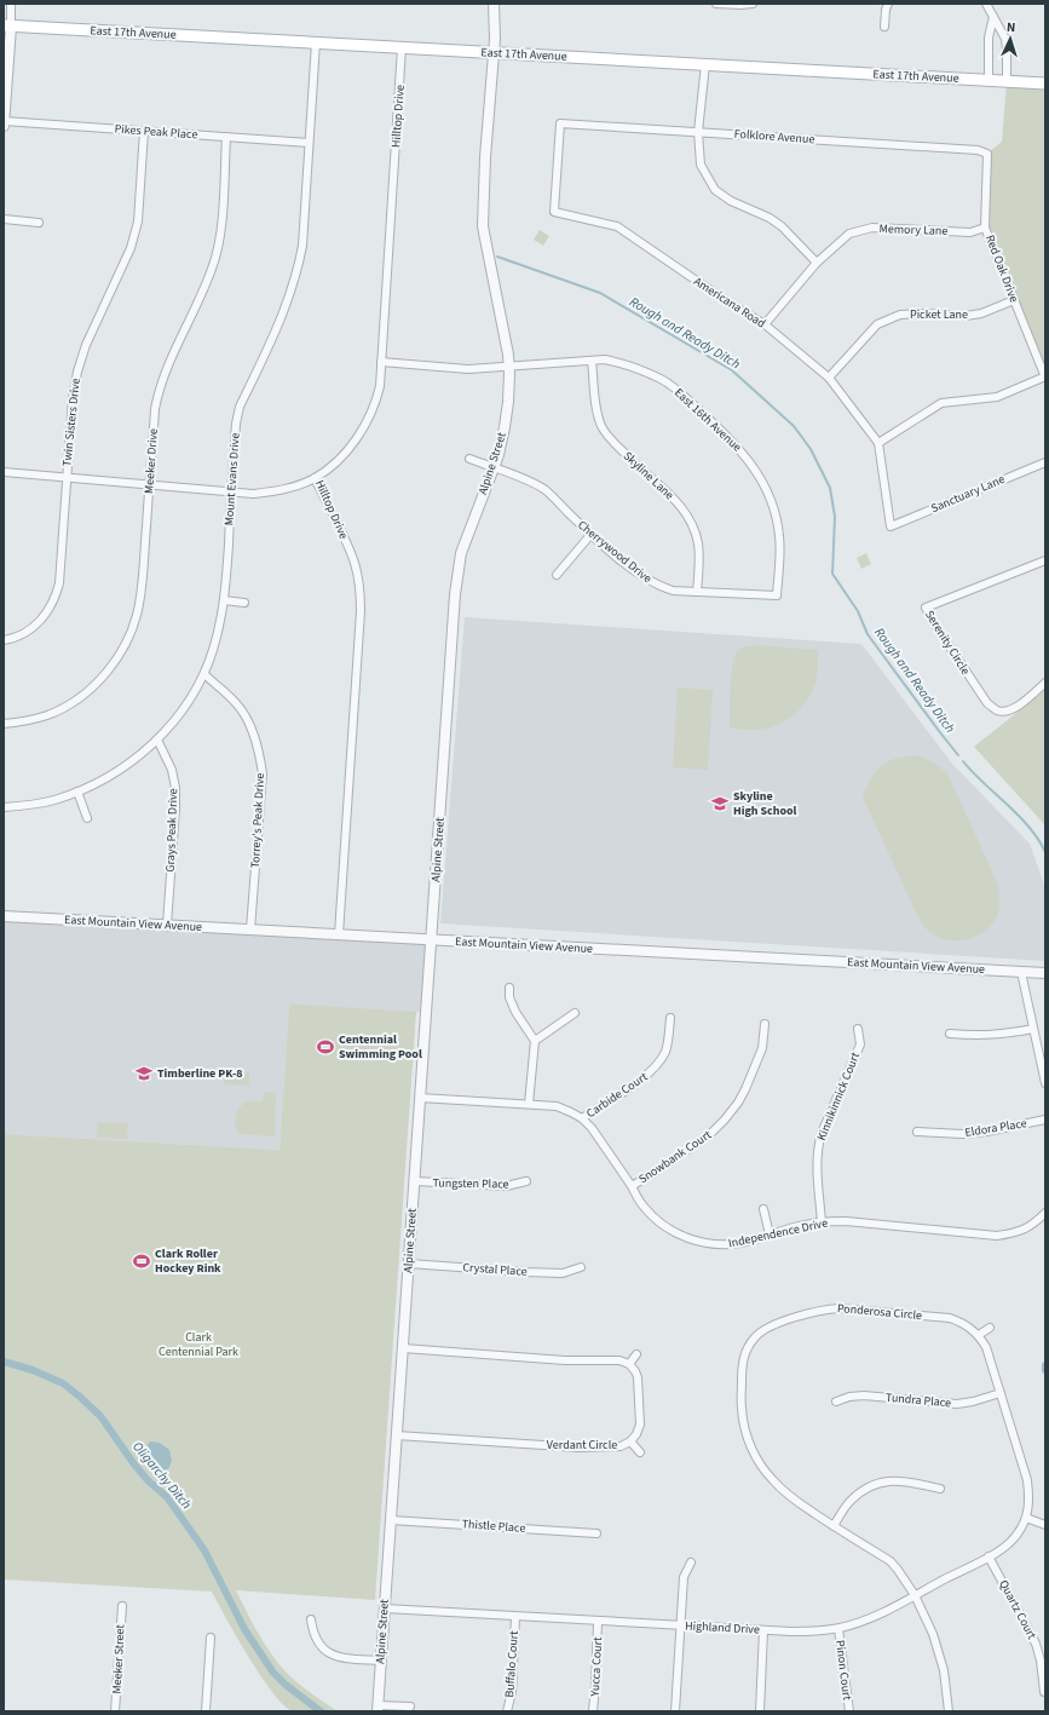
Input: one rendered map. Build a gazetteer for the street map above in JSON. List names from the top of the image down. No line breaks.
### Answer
{"streets":{"main road":["East 17th Avenue"],"street":["Hilltop Drive","Pikes Peak Place","Folklore Avenue","Memory Lane","Red Oak Drive","Americana Road","Picket Lane","East 16th Avenue","Twin Sisters Drive","Meeker Drive","Alpine Street","Skyline Lane","Mount Evans Drive","Sanctuary Lane","Cherrywood Drive","Serenity Circle","Torrey's Peak Drive","Grays Peak Drive","East Mountain View Avenue","Carbide Court","Kinnikinnick Court","Eldora Place","Snowbank Court","Tungsten Place","Independence Drive","Crystal Place","Ponderosa Circle","Tundra Place","Verdant Circle","Thistle Place","Quartz Court","Highland Drive","Meeker Street","Buffalo Court","Yucca Court","Pinon Court"]},"crossings":[["East 17th Avenue","Hilltop Drive"],["East 17th Avenue","Alpine Street"],["East 17th Avenue","Mount Evans Drive"],["Hilltop Drive","East 16th Avenue"],["Hilltop Drive","East Mountain View Avenue"],["Pikes Peak Place","Twin Sisters Drive"],["Pikes Peak Place","Meeker Drive"],["Pikes Peak Place","Mount Evans Drive"],["Folklore Avenue","Red Oak Drive"],["Folklore Avenue","Americana Road"],["Memory Lane","Red Oak Drive"],["Memory Lane","Americana Road"],["Red Oak Drive","Picket Lane"],["Americana Road","Picket Lane"],["Americana Road","Sanctuary Lane"],["East 16th Avenue","Alpine Street"],["East 16th Avenue","Skyline Lane"],["East 16th Avenue","Cherrywood Drive"],["Alpine Street","Cherrywood Drive"],["Alpine Street","East Mountain View Avenue"],["Alpine Street","Tungsten Place"],["Alpine Street","Independence Drive"],["Alpine Street","Crystal Place"],["Alpine Street","Verdant Circle"],["Alpine Street","Thistle Place"],["Alpine Street","Highland Drive"],["Skyline Lane","Cherrywood Drive"],["Mount Evans Drive","Torrey's Peak Drive"],["Mount Evans Drive","Grays Peak Drive"],["Torrey's Peak Drive","East Mountain View Avenue"],["Grays Peak Drive","East Mountain View Avenue"],["Carbide Court","Independence Drive"],["Kinnikinnick Court","Independence Drive"],["Snowbank Court","Independence Drive"],["Ponderosa Circle","Highland Drive"],["Quartz Court","Highland Drive"],["Highland Drive","Buffalo Court"],["Highland Drive","Yucca Court"],["Highland Drive","Pinon Court"]],"water":["Rough and Ready Ditch","Oligarchy Ditch"],"parks":["Clark Centennial Park"],"places":{"school or university":["Skyline High School","Timberline PK-8"],"sports":["Centennial Swimming Pool","Clark Roller Hockey Rink"]},"north":"top"}
